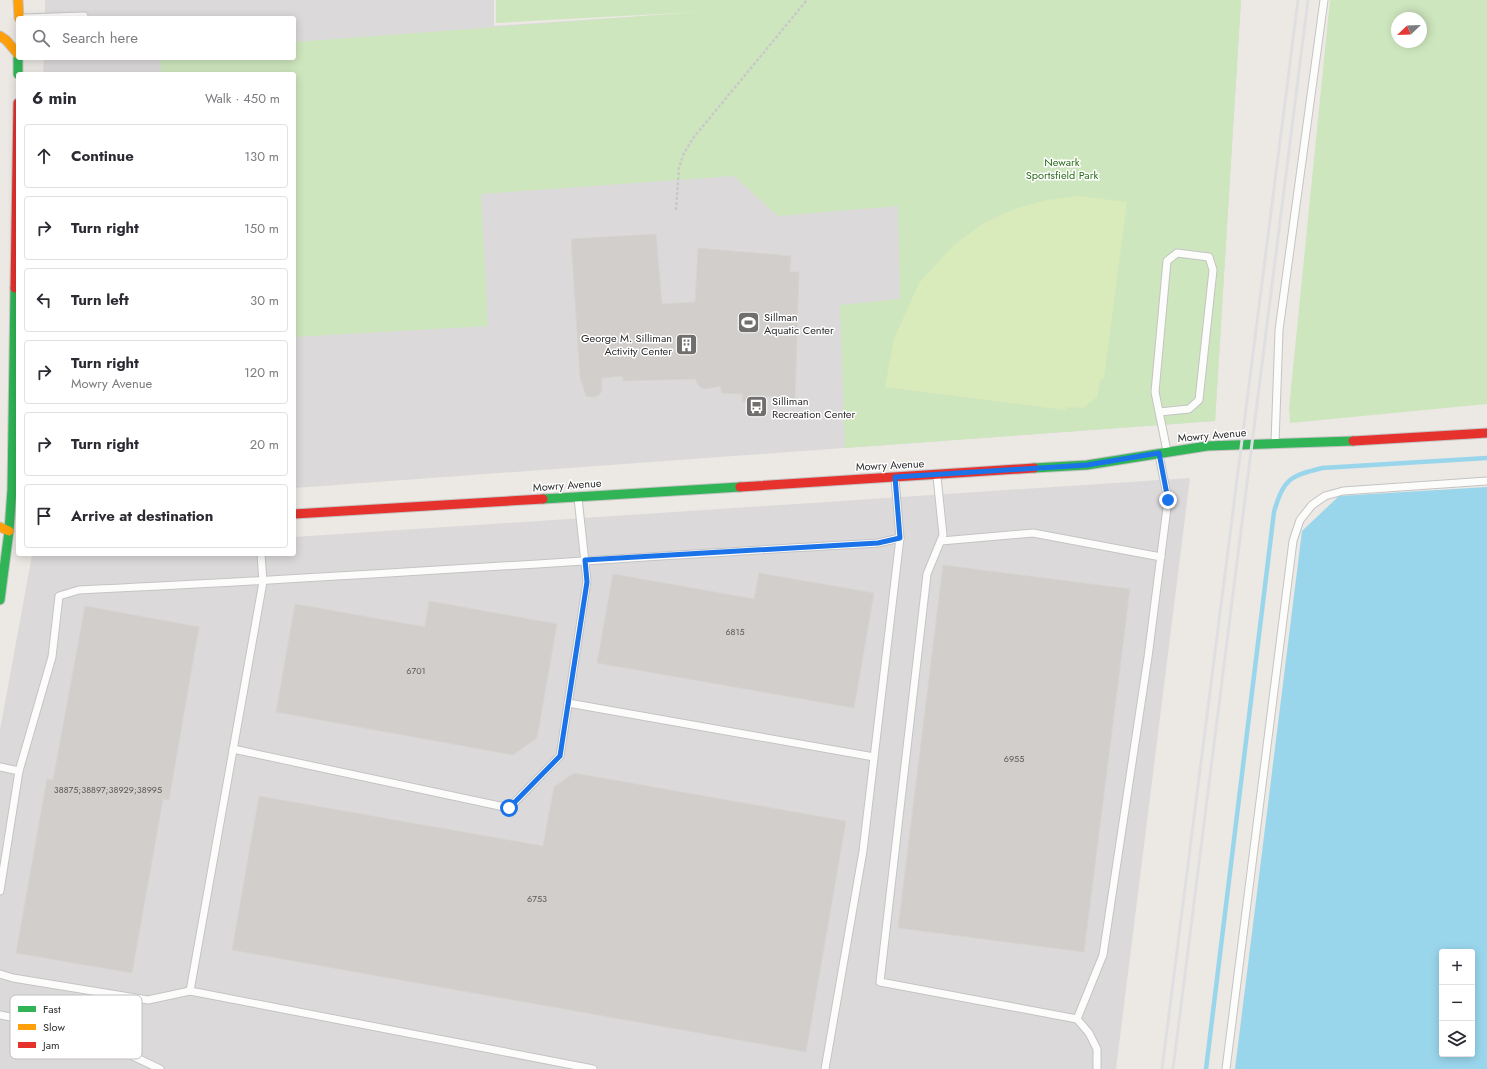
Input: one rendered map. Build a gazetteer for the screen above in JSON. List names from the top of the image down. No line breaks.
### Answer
{"streets":{"main road":["Mowry Avenue"]},"parks":["Newark Sportsfield Park"],"places":{"sports":["Sillman Aquatic Center"],"building":["George M. Silliman Activity Center"],"bus stop":["Silliman Recreation Center"]},"house_numbers":["6815","6701","6955","38875;38897;38929;38995","6753"],"legend":["Fast","Slow","Jam"],"north":"bottom left","page":{"search":"Search here","heading":["6 min","Walk · 450 m"],"list":[["Continue","130 m"],["Turn right","150 m"],["Turn left","30 m"],["Turn right","Mowry Avenue","120 m"],["Turn right","20 m"],"Arrive at destination"],"map_buttons":["+","−"]}}
